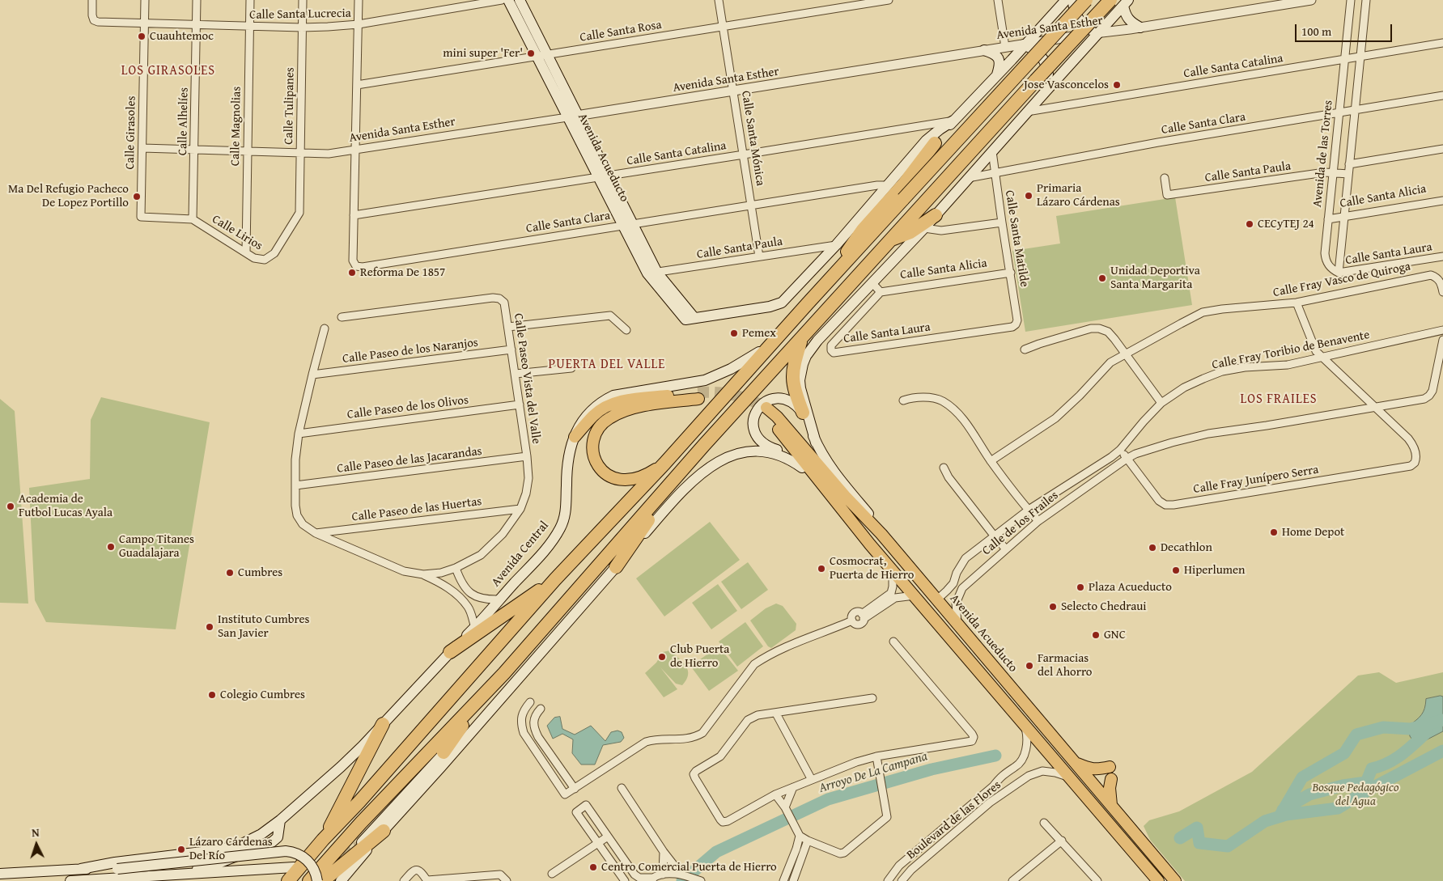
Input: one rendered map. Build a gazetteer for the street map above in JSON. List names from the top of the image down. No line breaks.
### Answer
{"streets":{"main road":["Avenida Acueducto","Avenida Central"],"street":["Calle Santa Lucrecia","Avenida Santa Esther","Calle Santa Rosa","Calle Santa Catalina","Calle Tulipanes","Calle Alhelíes","Calle Santa Clara","Calle Magnolias","Calle Girasoles","Calle Santa Mónica","Avenida de las Torres","Calle Santa Paula","Calle Santa Alicia","Calle Lirios","Calle Santa Matilde","Calle Santa Laura","Calle Fray Vasco de Quiroga","Calle Fray Toribio de Benavente","Calle Paseo de los Naranjos","Calle Paseo Vista del Valle","Calle Paseo de los Olivos","Calle Paseo de las Jacarandas","Calle Fray Junípero Serra","Calle Paseo de las Huertas","Calle de los Frailes","Boulevard de las Flores"]},"crossings":[["Calle Santa Lucrecia","Calle Tulipanes"],["Calle Santa Lucrecia","Calle Alhelíes"],["Calle Santa Lucrecia","Calle Magnolias"],["Calle Santa Lucrecia","Calle Girasoles"],["Avenida Santa Esther","Calle Tulipanes"],["Avenida Santa Esther","Calle Alhelíes"],["Avenida Santa Esther","Calle Magnolias"],["Avenida Santa Esther","Calle Girasoles"],["Avenida Santa Esther","Calle Santa Mónica"],["Avenida Santa Esther","Avenida Acueducto"],["Calle Santa Rosa","Calle Santa Mónica"],["Calle Santa Rosa","Avenida Acueducto"],["Calle Santa Catalina","Calle Santa Clara"],["Calle Santa Catalina","Calle Santa Mónica"],["Calle Santa Catalina","Avenida de las Torres"],["Calle Santa Catalina","Avenida Acueducto"],["Calle Tulipanes","Calle Lirios"],["Calle Alhelíes","Calle Lirios"],["Calle Santa Clara","Calle Santa Mónica"],["Calle Santa Clara","Avenida de las Torres"],["Calle Santa Clara","Avenida Acueducto"],["Calle Santa Clara","Calle Santa Matilde"],["Calle Magnolias","Calle Lirios"],["Calle Girasoles","Calle Lirios"],["Calle Santa Mónica","Calle Santa Paula"],["Avenida de las Torres","Calle Santa Paula"],["Avenida de las Torres","Calle Santa Alicia"],["Avenida de las Torres","Calle Santa Laura"],["Avenida Acueducto","Calle Santa Paula"],["Avenida Acueducto","Calle de los Frailes"],["Avenida Acueducto","Boulevard de las Flores"],["Calle Santa Alicia","Calle Santa Matilde"],["Calle Santa Alicia","Calle Santa Laura"],["Calle Santa Matilde","Calle Santa Laura"],["Calle Fray Toribio de Benavente","Calle Fray Junípero Serra"],["Calle Fray Toribio de Benavente","Calle de los Frailes"],["Calle Paseo de los Naranjos","Calle Paseo Vista del Valle"],["Calle Paseo Vista del Valle","Calle Paseo de los Olivos"],["Calle Paseo Vista del Valle","Calle Paseo de las Jacarandas"],["Calle Paseo Vista del Valle","Calle Paseo de las Huertas"],["Calle Paseo Vista del Valle","Avenida Central"],["Calle Fray Junípero Serra","Calle de los Frailes"]],"districts":["LOS GIRASOLES","PUERTA DEL VALLE","LOS FRAILES"],"water":["Arroyo De La Campana"],"parks":["Bosque Pedagógico del Agua"],"places":["Cuauhtemoc","mini super 'Fer'","Jose Vasconcelos","Primaria Lázaro Cárdenas","Ma Del Refugio Pacheco De Lopez Portillo","CECyTEJ 24","Reforma De 1857","Unidad Deportiva Santa Margarita","Pemex","Academia de Futbol Lucas Ayala","Home Depot","Campo Titanes Guadalajara","Decathlon","Cosmocrat, Puerta de Hierro","Hiperlumen","Cumbres","Plaza Acueducto","Selecto Chedraui","Instituto Cumbres San Javier","GNC","Club Puerta de Hierro","Farmacias del Ahorro","Colegio Cumbres","Lázaro Cárdenas Del Río","Centro Comercial Puerta de Hierro"],"scale_bar":"100 m","north":"top"}
